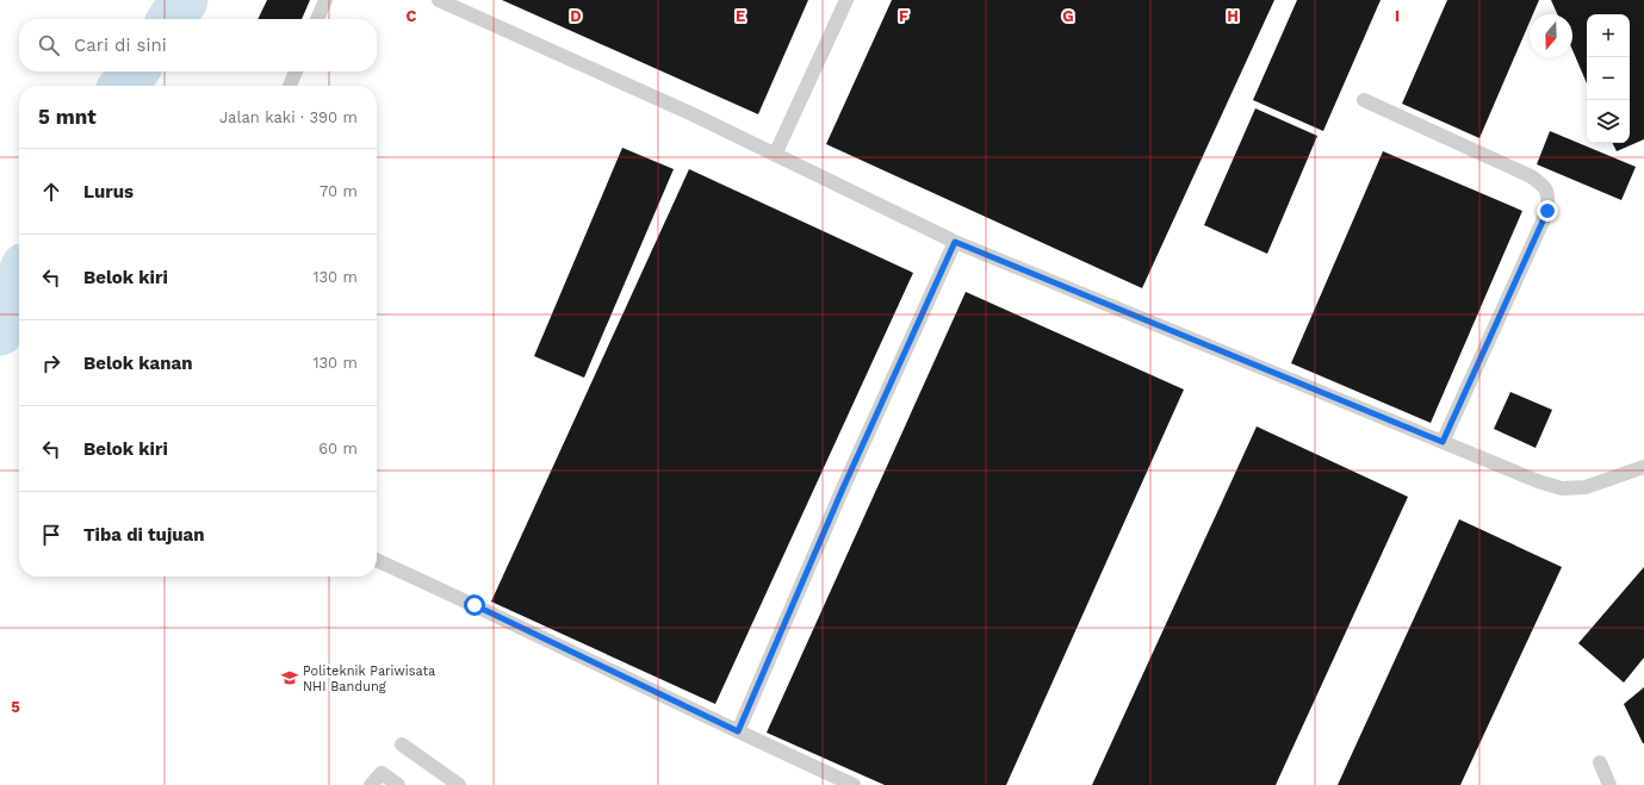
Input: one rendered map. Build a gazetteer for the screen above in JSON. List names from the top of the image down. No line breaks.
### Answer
{"places":{"school or university":["Politeknik Pariwisata NHI Bandung"]},"north":"bottom","page":{"map_buttons":["+","−"],"search":"Cari di sini","heading":["5 mnt","Jalan kaki · 390 m"],"list":[["Lurus","70 m"],["Belok kiri","130 m"],["Belok kanan","130 m"],["Belok kiri","60 m"],"Tiba di tujuan"]},"grid":{"columns":["C","D","E","F","G","H","I"],"rows":["5"]}}
